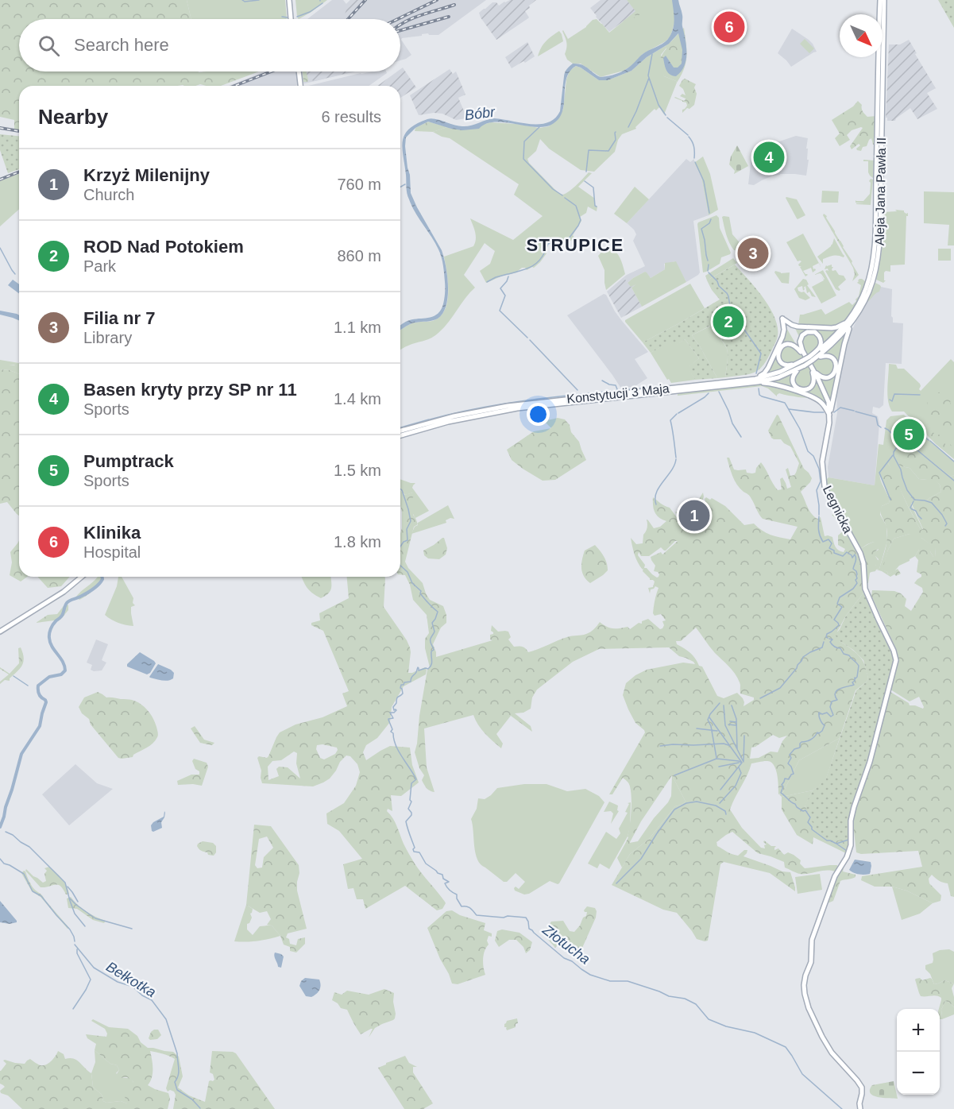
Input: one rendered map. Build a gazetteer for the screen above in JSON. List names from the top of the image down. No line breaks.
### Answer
{"streets":{"main road":["Aleja Jana Pawła II","Konstytucji 3 Maja","Legnicka"]},"crossings":[["Aleja Jana Pawła II","Konstytucji 3 Maja"]],"districts":["STRUPICE"],"water":["Bóbr","Złotucha","Bełkotka"],"north":"bottom right","page":{"pins":["6","4","3","2","5","1"],"search":"Search here","heading":["Nearby","6 results"],"list":[{"mark":"1","name":"Krzyż Milenijny","note":"Church","value":"760 m"},{"mark":"2","name":"ROD Nad Potokiem","note":"Park","value":"860 m"},{"mark":"3","name":"Filia nr 7","note":"Library","value":"1.1 km"},{"mark":"4","name":"Basen kryty przy SP nr 11","note":"Sports","value":"1.4 km"},{"mark":"5","name":"Pumptrack","note":"Sports","value":"1.5 km"},{"mark":"6","name":"Klinika","note":"Hospital","value":"1.8 km"}],"map_buttons":["+","−"]}}
